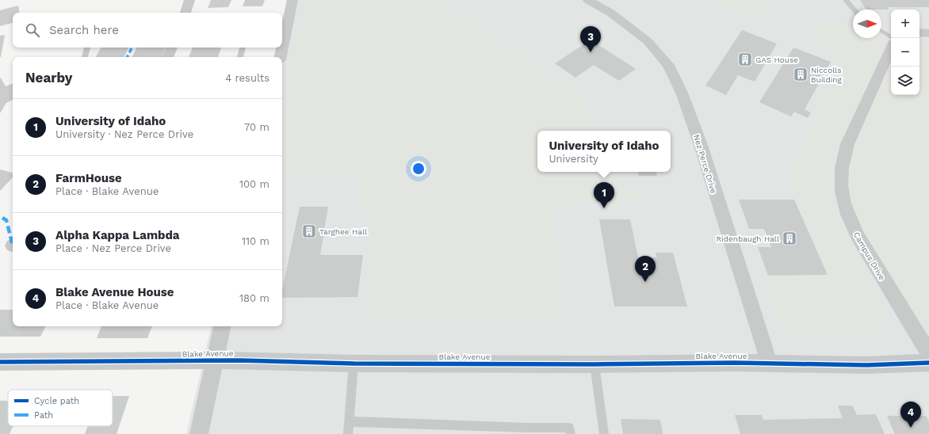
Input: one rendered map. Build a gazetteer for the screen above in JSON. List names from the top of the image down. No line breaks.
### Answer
{"streets":{"street":["Nez Perce Drive","Campus Drive","Blake Avenue"]},"crossings":[["Nez Perce Drive","Blake Avenue"]],"places":{"building":["GAS House","Niccolls Building","Targhee Hall","Ridenbaugh Hall"]},"legend":["Cycle path","Path"],"north":"right","page":{"map_buttons":["+","−"],"search":"Search here","pins":["3","1","2","4"],"heading":["Nearby","4 results"],"list":[{"mark":"1","name":"University of Idaho","note":"University · Nez Perce Drive","value":"70 m"},{"mark":"2","name":"FarmHouse","note":"Place · Blake Avenue","value":"100 m"},{"mark":"3","name":"Alpha Kappa Lambda","note":"Place · Nez Perce Drive","value":"110 m"},{"mark":"4","name":"Blake Avenue House","note":"Place · Blake Avenue","value":"180 m"}],"popup":["University of Idaho","University"]}}
